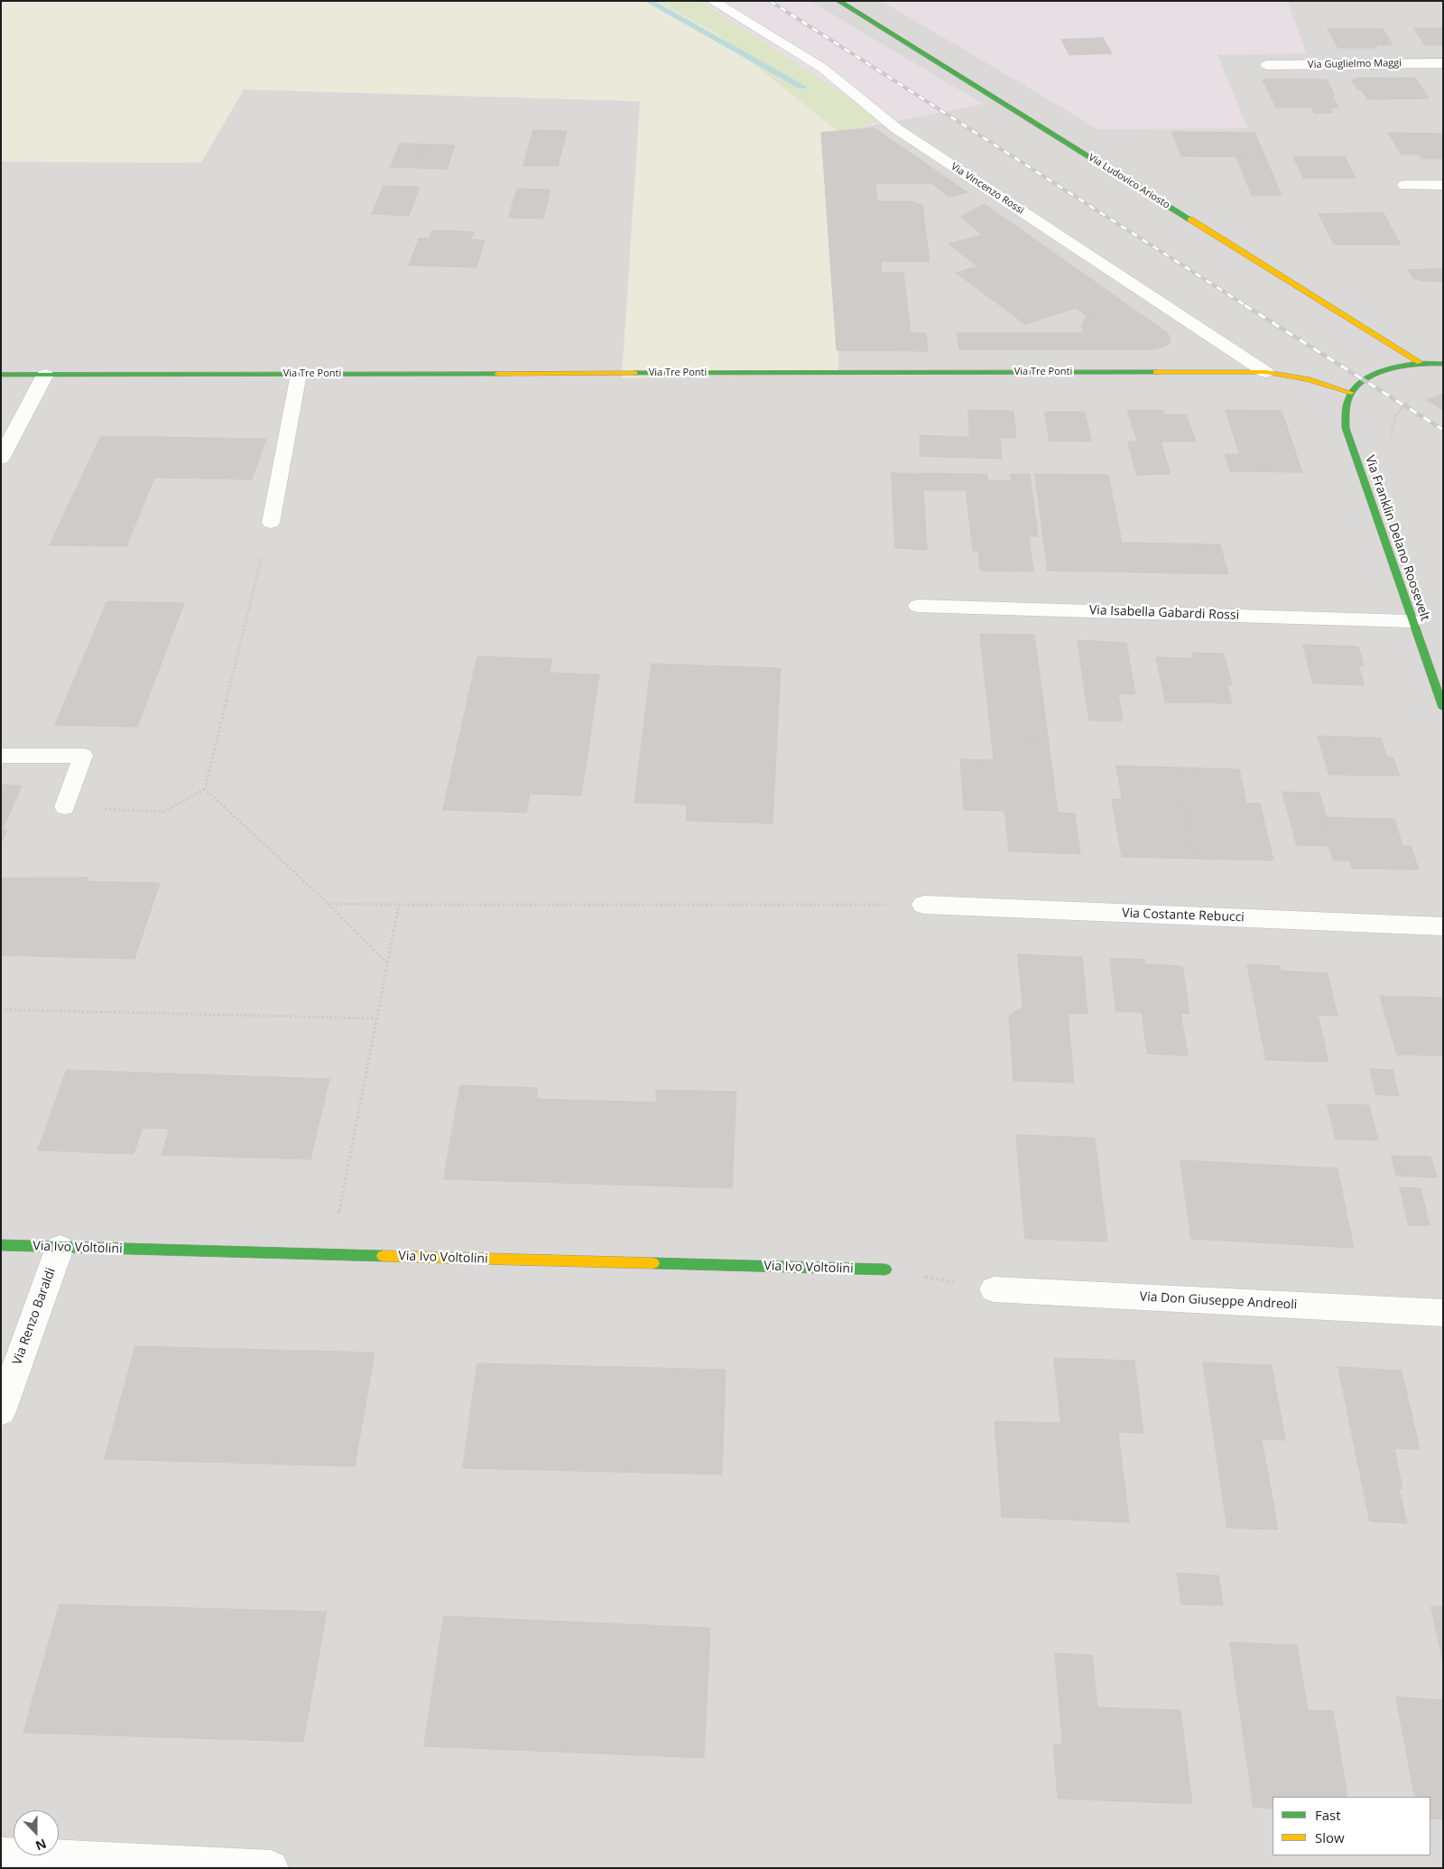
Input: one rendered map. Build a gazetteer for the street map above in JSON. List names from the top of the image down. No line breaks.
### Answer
{"streets":{"street":["Via Guglielmo Maggi","Via Ludovico Ariosto","Via Vincenzo Rossi","Via Tre Ponti","Via Franklin Delano Roosevelt","Via Isabella Gabardi Rossi","Via Costante Rebucci","Via Ivo Voltolini","Via Don Giuseppe Andreoli","Via Renzo Baraldi"]},"crossings":[["Via Vincenzo Rossi","Via Tre Ponti"],["Via Tre Ponti","Via Franklin Delano Roosevelt"],["Via Franklin Delano Roosevelt","Via Isabella Gabardi Rossi"],["Via Ivo Voltolini","Via Renzo Baraldi"]],"legend":["Fast","Slow"],"north":"bottom"}
